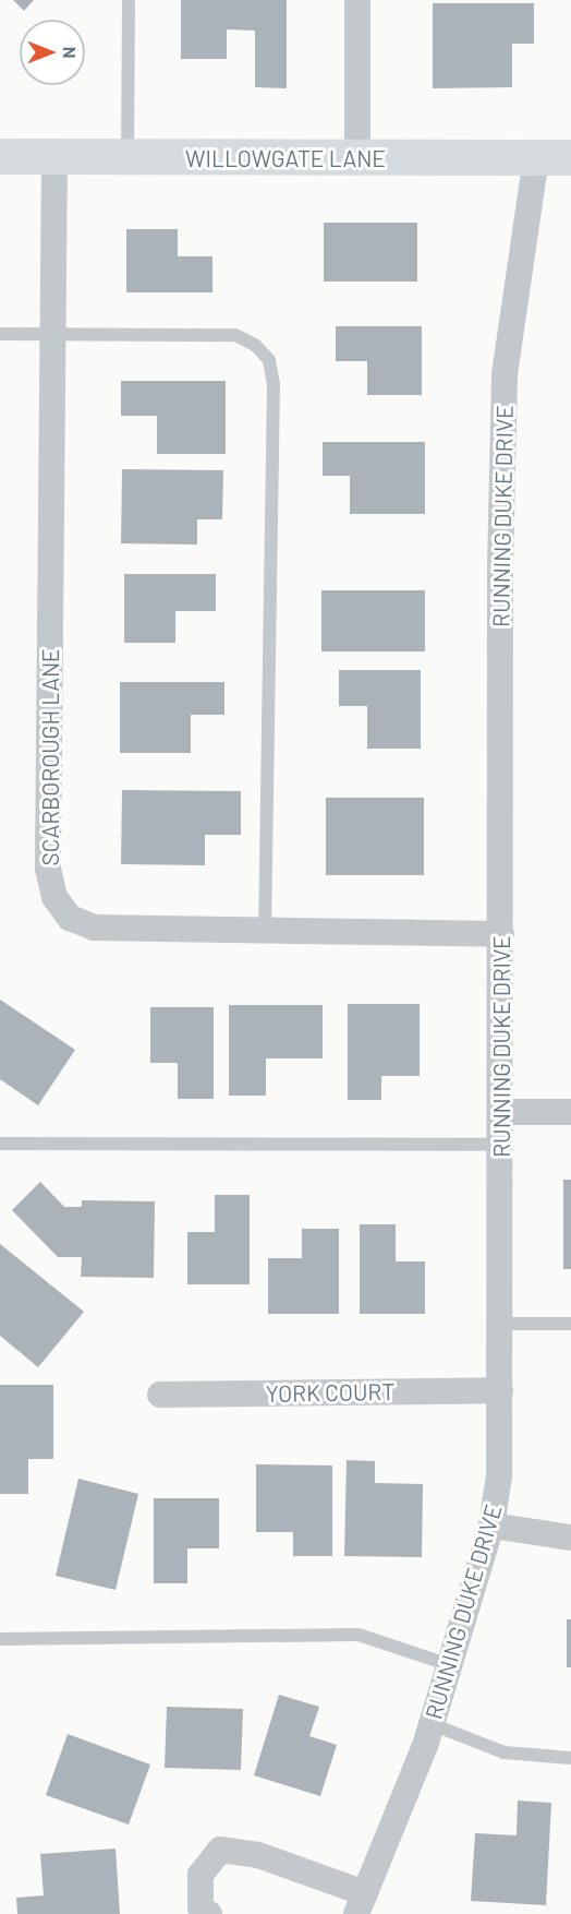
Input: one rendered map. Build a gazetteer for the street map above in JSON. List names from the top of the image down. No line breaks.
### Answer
{"streets":{"street":["WILLOWGATE LANE","RUNNING DUKE DRIVE","SCARBOROUGH LANE","YORK COURT"]},"crossings":[["WILLOWGATE LANE","RUNNING DUKE DRIVE"],["WILLOWGATE LANE","SCARBOROUGH LANE"],["RUNNING DUKE DRIVE","SCARBOROUGH LANE"],["RUNNING DUKE DRIVE","YORK COURT"]],"north":"right"}
